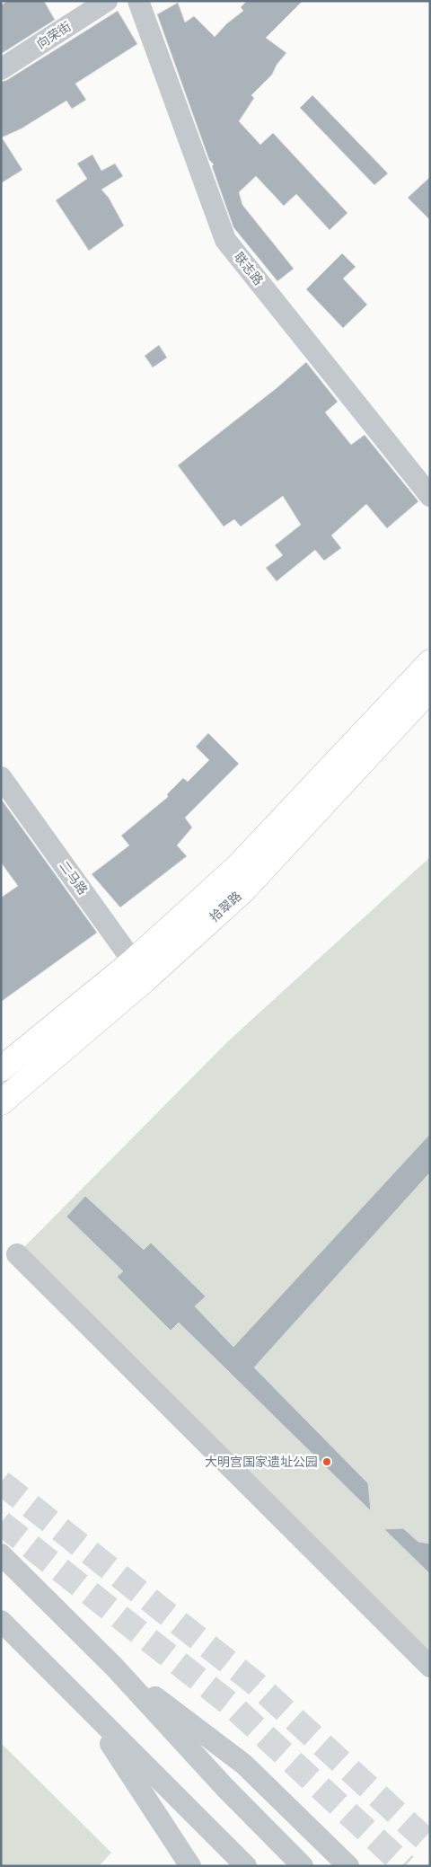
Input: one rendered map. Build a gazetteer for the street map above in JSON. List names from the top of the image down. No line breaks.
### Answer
{"streets":{"main road":["拾翠路"],"street":["向荣街","联志路","二马路"]},"crossings":[["二马路","拾翠路"]],"places":["大明宫国家遗址公园"]}
